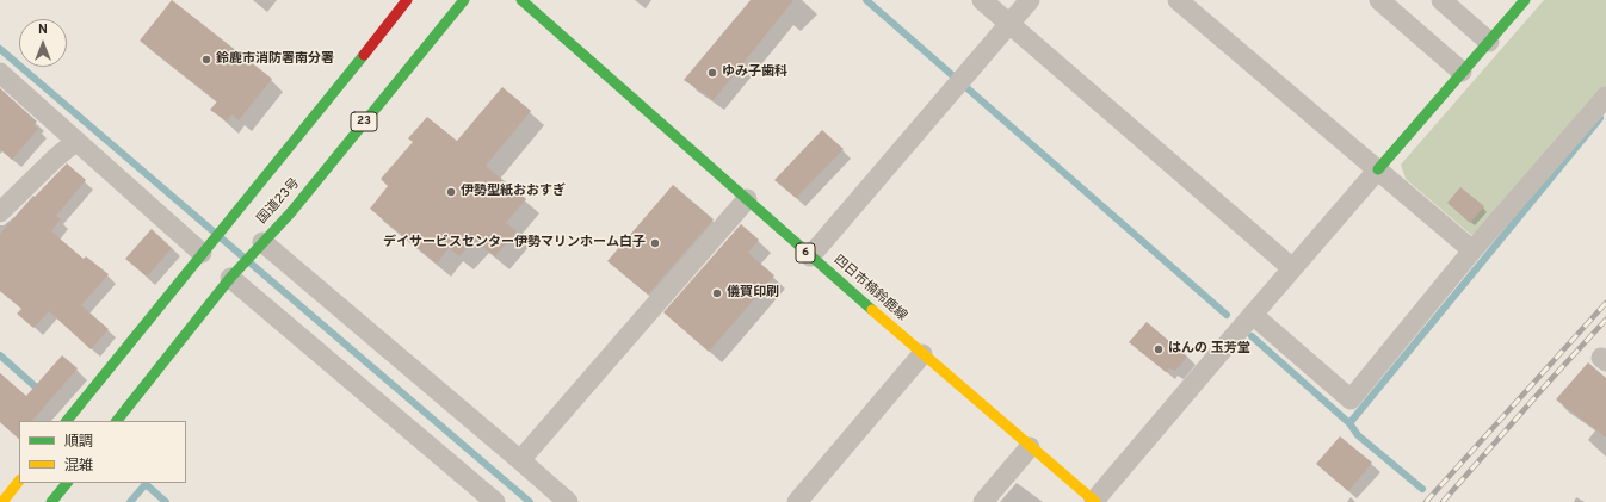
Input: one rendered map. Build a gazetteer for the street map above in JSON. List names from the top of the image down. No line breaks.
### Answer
{"streets":{"main road":["23","国道23号","6","四日市楠鈴鹿線"]},"places":["鈴鹿市消防署南分署","ゆみ子歯科","伊勢型紙おおすぎ","デイサービスセンター伊勢マリンホーム白子","儀賀印刷","はんの 玉芳堂"],"legend":["順調","混雑"],"north":"top"}
